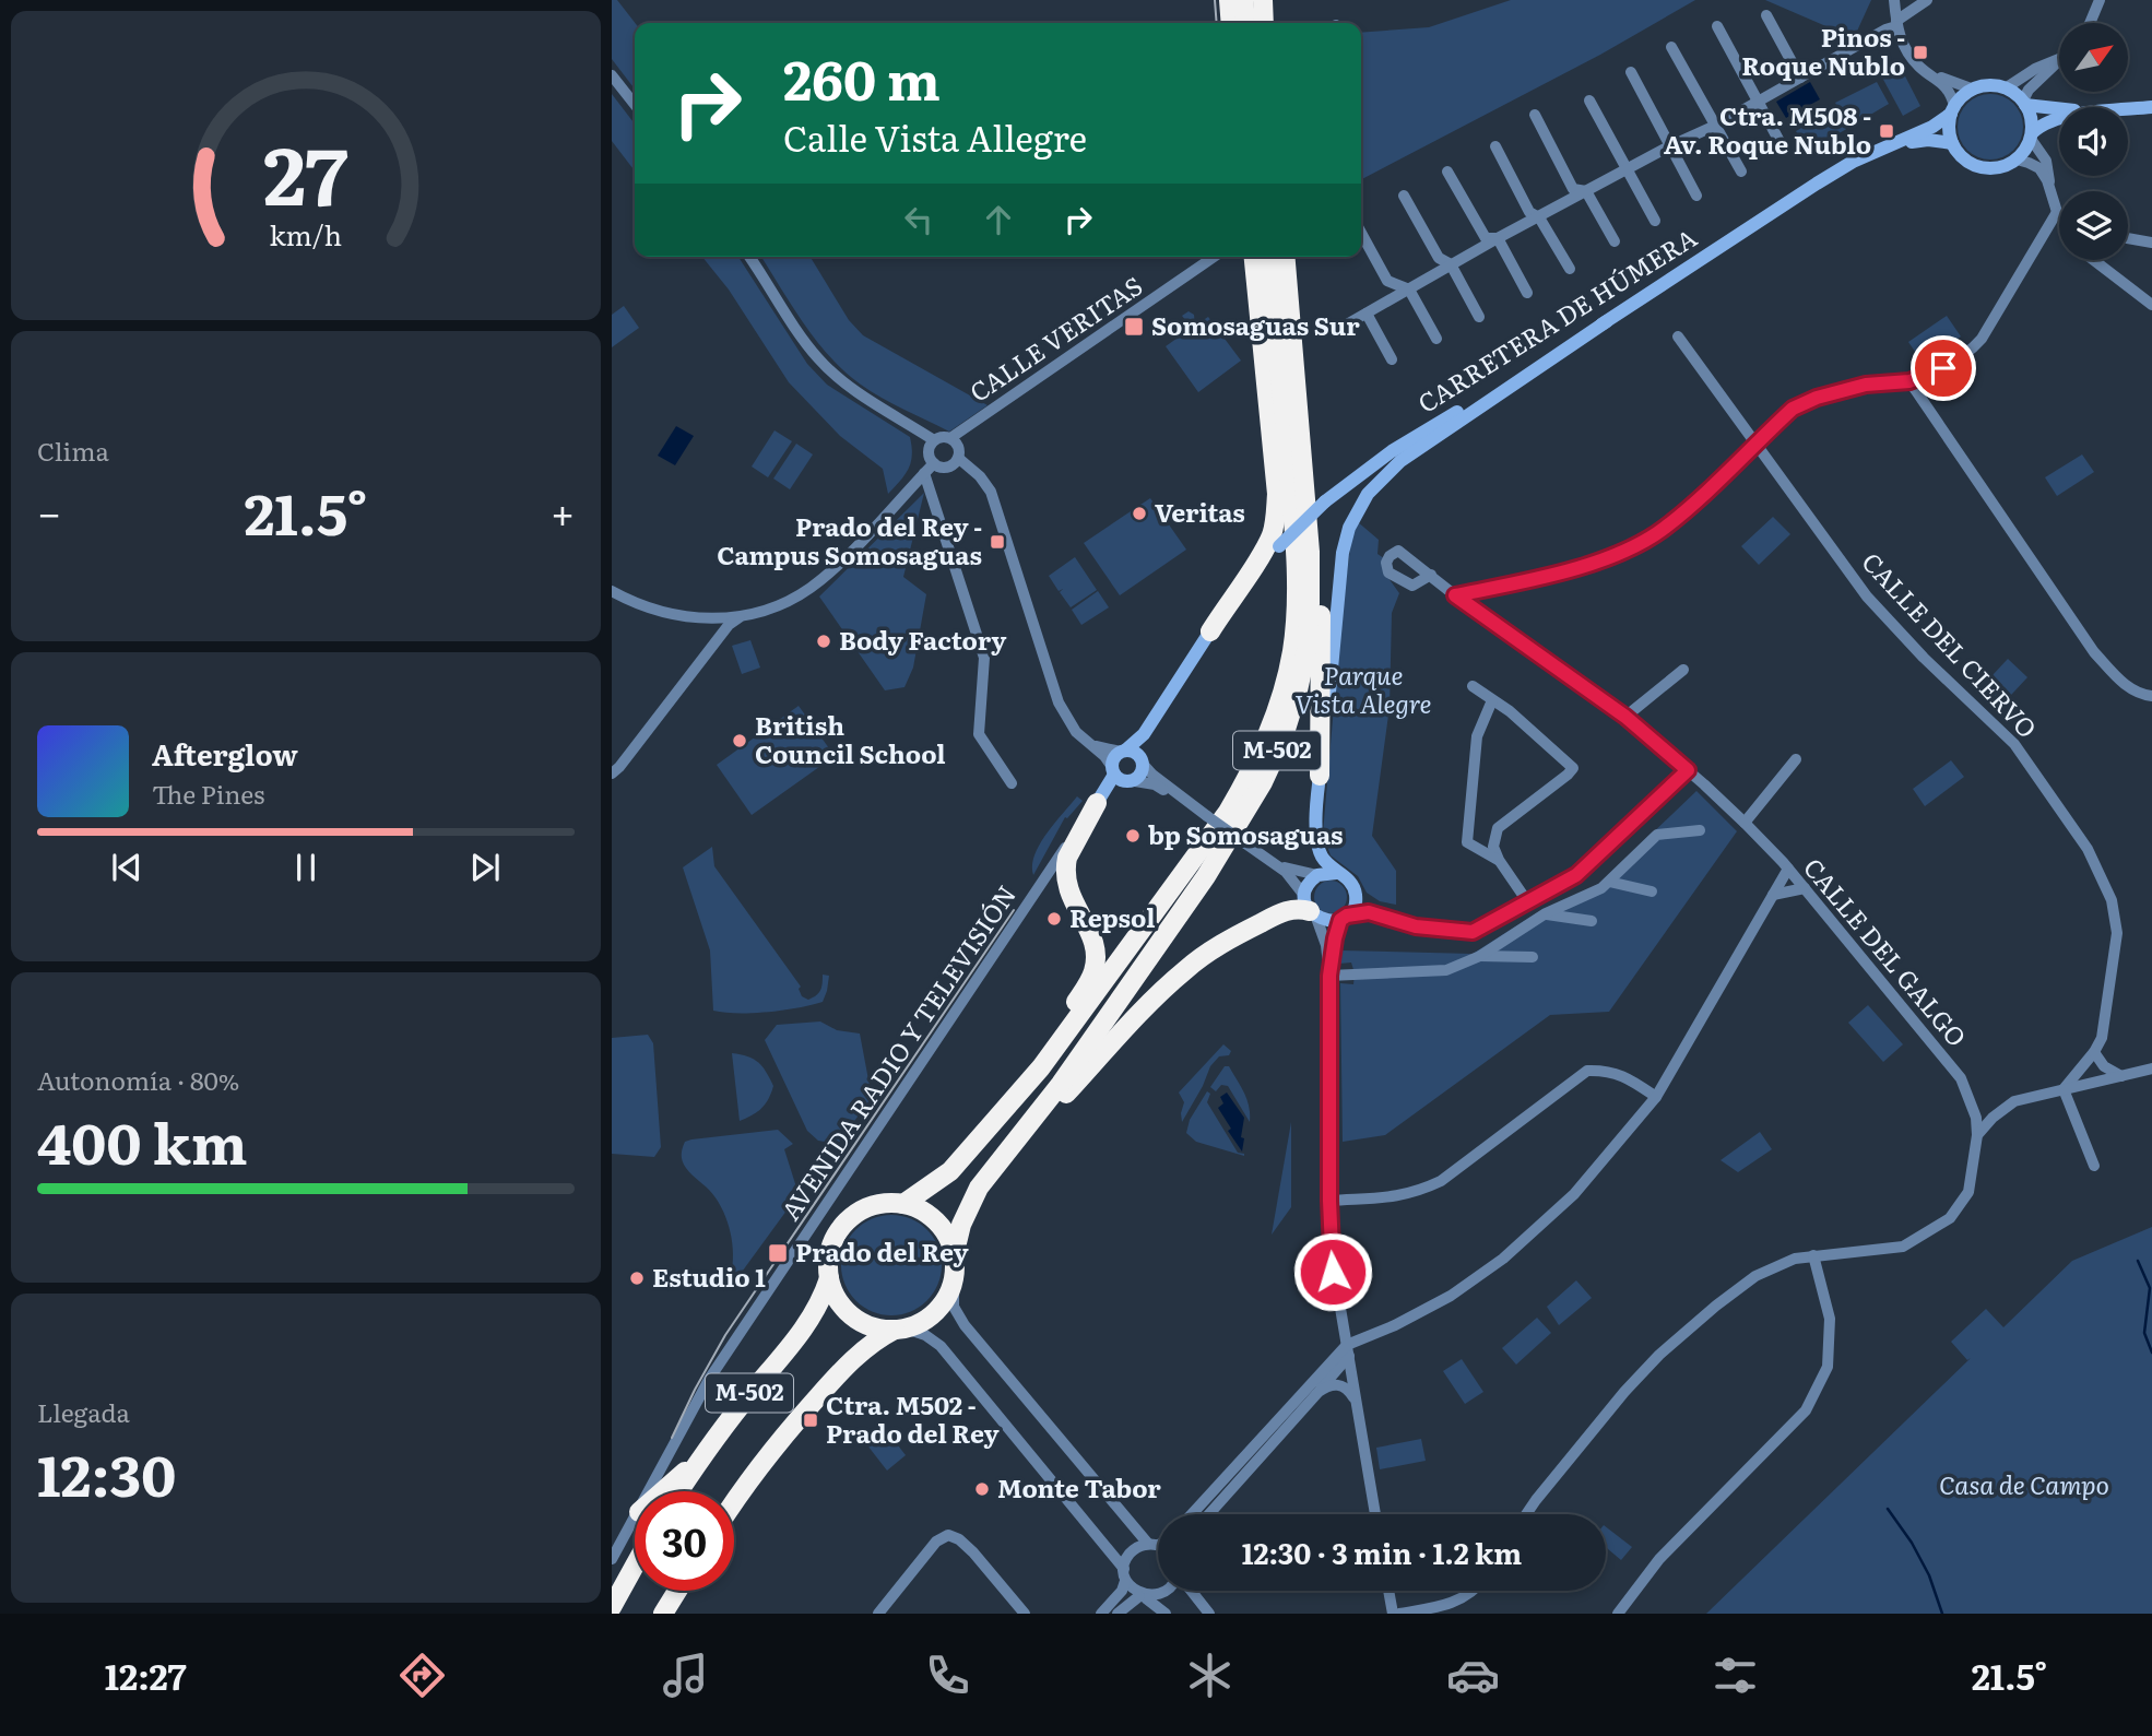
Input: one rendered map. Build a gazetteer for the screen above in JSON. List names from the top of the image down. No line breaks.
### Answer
{"streets":{"highway":["M-502"],"main road":["CARRETERA DE HÚMERA","AVENIDA RADIO Y TELEVISIÓN"],"street":["CALLE VERITAS","CALLE DEL CIERVO","CALLE DEL GALGO"]},"crossings":[["M-502","AVENIDA RADIO Y TELEVISIÓN"]],"parks":["Parque Vista Alegre","Casa de Campo"],"places":{"transit":["Pinos - Roque Nublo","Ctra. M508 - Av. Roque Nublo","Somosaguas Sur","Prado del Rey - Campus Somosaguas","Prado del Rey","Ctra. M502 - Prado del Rey"],"other":["Veritas","Body Factory","British Council School","bp Somosaguas","Repsol","Estudio 1","Monte Tabor"]},"north":"top right","page":{"turn":["260 m","Calle Vista Allegre"],"tile":["Clima",["Autonomía · 80%","400 km"],["Llegada","12:30"]],"heat":["−","21.5°","+"],"song":["Afterglow","The Pines"],"limit":"30","trip":"12:30 · 3 min · 1.2 km","tabs":["12:27","21.5°"],"gauge":["27","km/h"]}}
